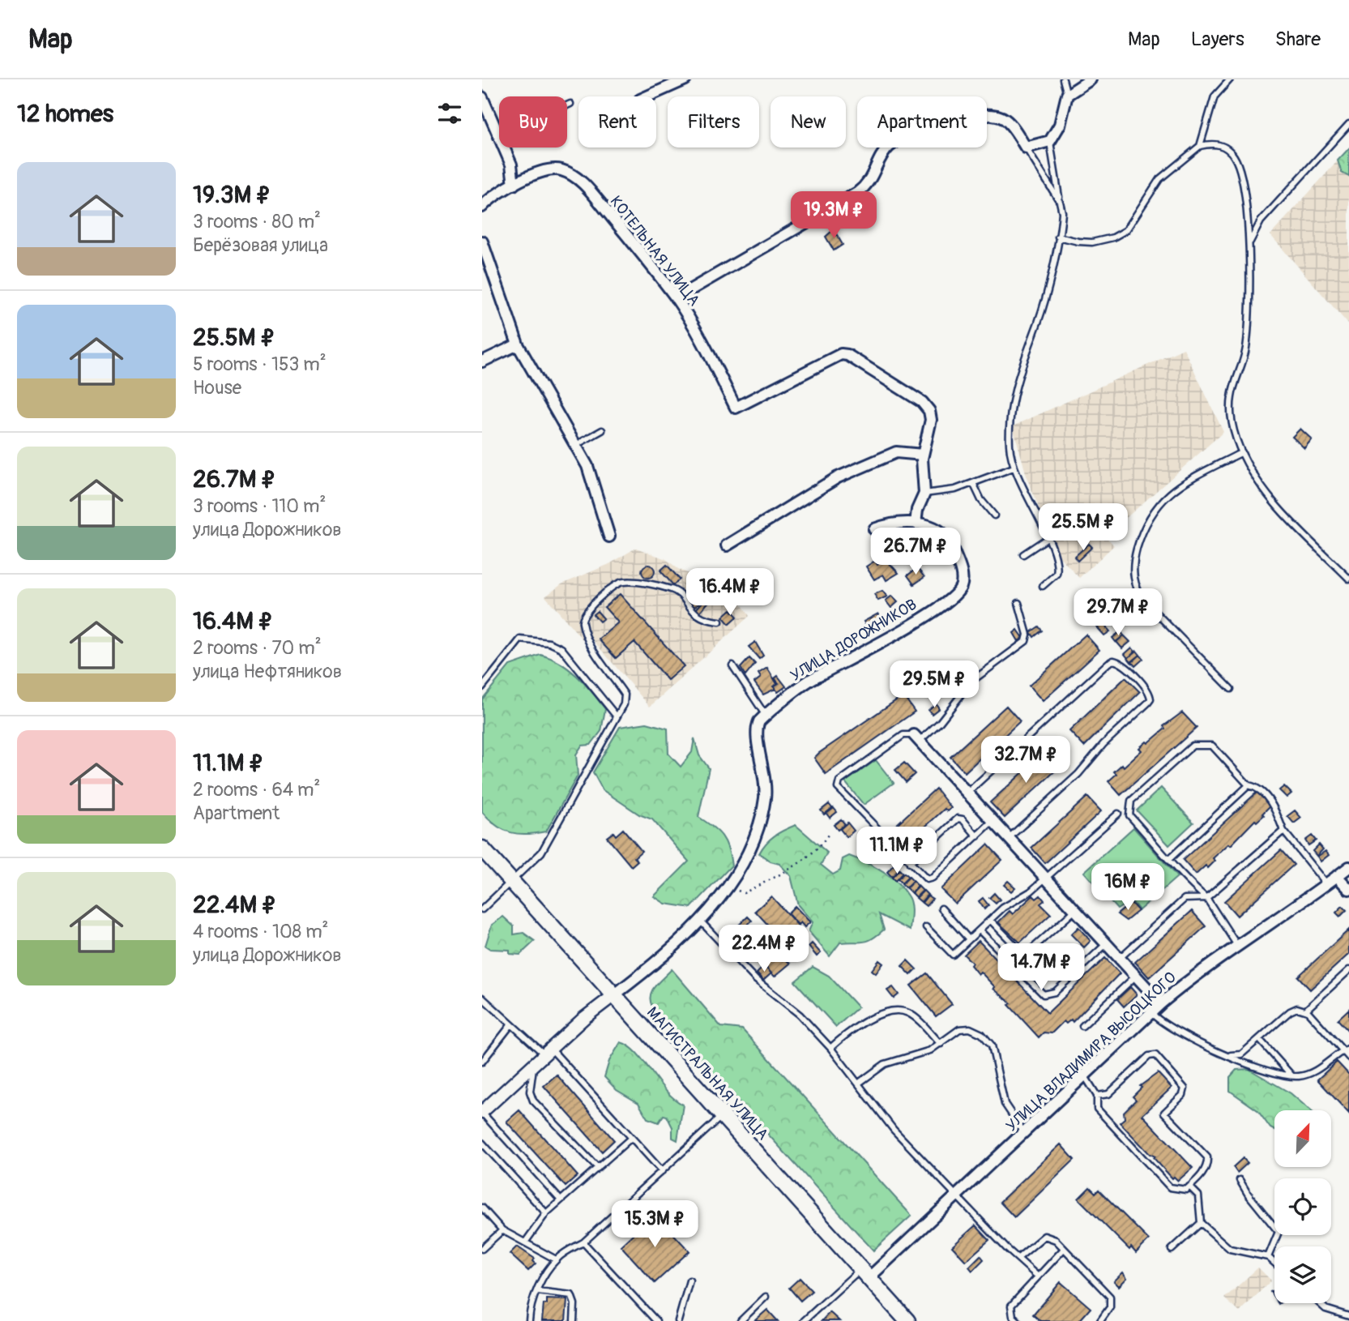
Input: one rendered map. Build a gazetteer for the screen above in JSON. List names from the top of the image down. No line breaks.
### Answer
{"streets":{"main road":["МАГИСТРАЛЬНАЯ УЛИЦА"],"street":["КОТЕЛЬНАЯ УЛИЦА","УЛИЦА ДОРОЖНИКОВ","УЛИЦА ВЛАДИМИРА ВЫСОЦКОГО"]},"crossings":[["УЛИЦА ВЛАДИМИРА ВЫСОЦКОГО","МАГИСТРАЛЬНАЯ УЛИЦА"]],"north":"top right","page":{"header":"Map","nav":["Map","Layers","Share"],"heading":"12 homes","chip":["Buy","Rent","Filters","New","Apartment"],"list":[{"name":"19.3M ₽","note":"3 rooms · 80 m² · Берёзовая улица"},{"name":"25.5M ₽","note":"5 rooms · 153 m² · House"},{"name":"26.7M ₽","note":"3 rooms · 110 m² · улица Дорожников"},{"name":"16.4M ₽","note":"2 rooms · 70 m² · улица Нефтяников"},{"name":"11.1M ₽","note":"2 rooms · 64 m² · Apartment"},{"name":"22.4M ₽","note":"4 rooms · 108 m² · улица Дорожников"}],"price":["19.3M ₽","25.5M ₽","26.7M ₽","16.4M ₽","29.7M ₽","29.5M ₽","32.7M ₽","11.1M ₽","16M ₽","22.4M ₽","14.7M ₽","15.3M ₽"]}}
